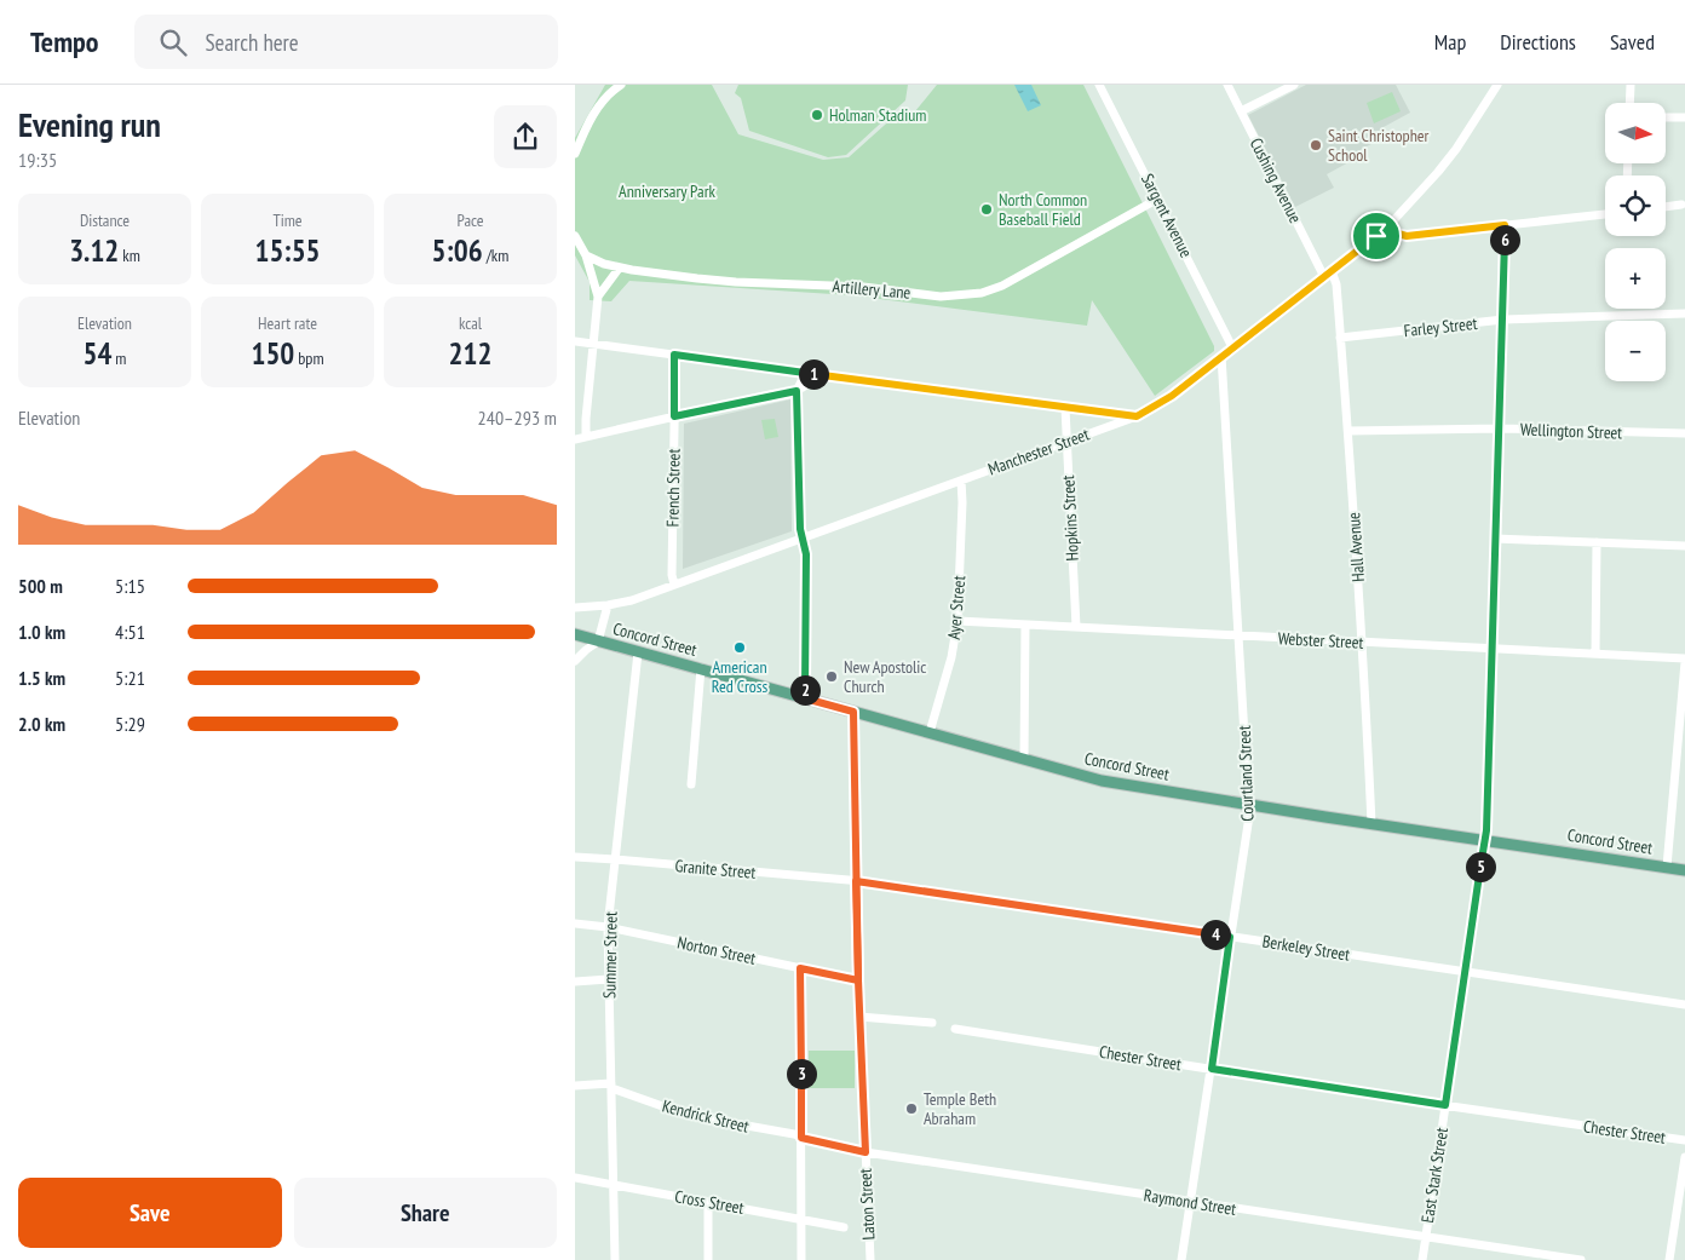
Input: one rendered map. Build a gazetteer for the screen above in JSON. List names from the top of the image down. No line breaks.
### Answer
{"streets":{"main road":["Concord Street"],"street":["Cushing Avenue","Sargent Avenue","Artillery Lane","Farley Street","Wellington Street","Manchester Street","French Street","Hopkins Street","Hall Avenue","Ayer Street","Webster Street","Courtland Street","Granite Street","Berkeley Street","Norton Street","Summer Street","Chester Street","Kendrick Street","East Stark Street","Cross Street","Raymond Street","Laton Street"]},"crossings":[["Cushing Avenue","Manchester Street"],["Cushing Avenue","Hall Avenue"],["Sargent Avenue","Artillery Lane"],["Sargent Avenue","Manchester Street"],["Farley Street","Hall Avenue"],["Farley Street","East Stark Street"],["Wellington Street","Hall Avenue"],["Wellington Street","East Stark Street"],["Manchester Street","French Street"],["Manchester Street","Hopkins Street"],["Manchester Street","Hall Avenue"],["Manchester Street","Ayer Street"],["Manchester Street","Courtland Street"],["Hopkins Street","Webster Street"],["Hall Avenue","Concord Street"],["Hall Avenue","Webster Street"],["Ayer Street","Concord Street"],["Ayer Street","Webster Street"],["Concord Street","Courtland Street"],["Concord Street","Summer Street"],["Concord Street","East Stark Street"],["Concord Street","Laton Street"],["Webster Street","Courtland Street"],["Webster Street","East Stark Street"],["Courtland Street","Berkeley Street"],["Courtland Street","Chester Street"],["Courtland Street","Raymond Street"],["Granite Street","Berkeley Street"],["Granite Street","Summer Street"],["Granite Street","Laton Street"],["Berkeley Street","East Stark Street"],["Berkeley Street","Laton Street"],["Norton Street","Summer Street"],["Norton Street","Laton Street"],["Summer Street","Kendrick Street"],["Summer Street","Cross Street"],["Chester Street","East Stark Street"],["Kendrick Street","Raymond Street"],["East Stark Street","Raymond Street"],["Raymond Street","Laton Street"]],"parks":["Anniversary Park"],"places":["Holman Stadium","Saint Christopher School","North Common Baseball Field","American Red Cross","New Apostolic Church","Temple Beth Abraham"],"north":"right","page":{"header":"Tempo","search":"Search here","nav":["Map","Directions","Saved"],"heading":["Evening run","19:35"],"map_buttons":["+","−"],"stats":[["Distance","3.12 km"],["Time","15:55"],["Pace","5:06 /km"],["Elevation","54 m"],["Heart rate","150 bpm"],["kcal","212"]],"pins":["6","1","2","5","4","3"],"chart":["Elevation","240–293 m"],"list":[{"name":"500 m","note":"5:15"},{"name":"1.0 km","note":"4:51"},{"name":"1.5 km","note":"5:21"},{"name":"2.0 km","note":"5:29"}],"buttons":["Save","Share"]}}
